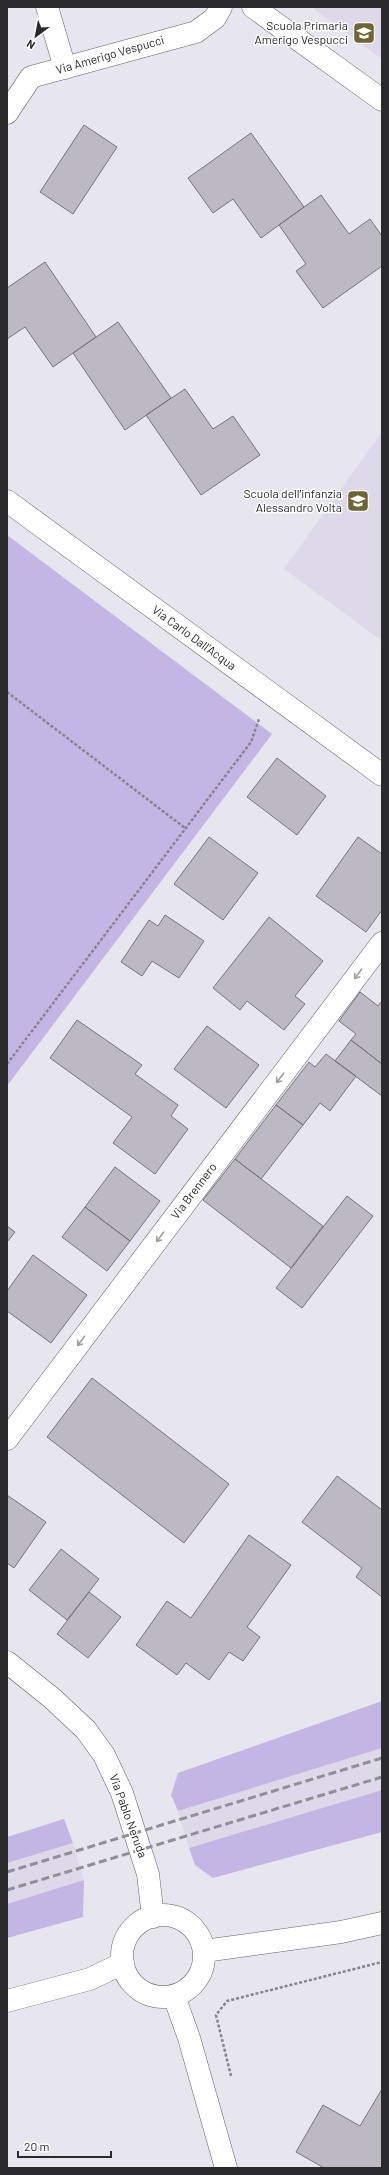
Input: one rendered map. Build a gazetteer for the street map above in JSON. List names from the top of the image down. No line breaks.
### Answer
{"streets":{"street":["Via Amerigo Vespucci","Via Carlo Dall'Acqua","Via Brennero","Via Pablo Neruda"]},"one_way":["Via Brennero"],"places":{"school or university":["Scuola Primaria Amerigo Vespucci","Scuola dell’infanzia Alessandro Volta"]},"scale_bar":"20 m","north":"bottom left"}
